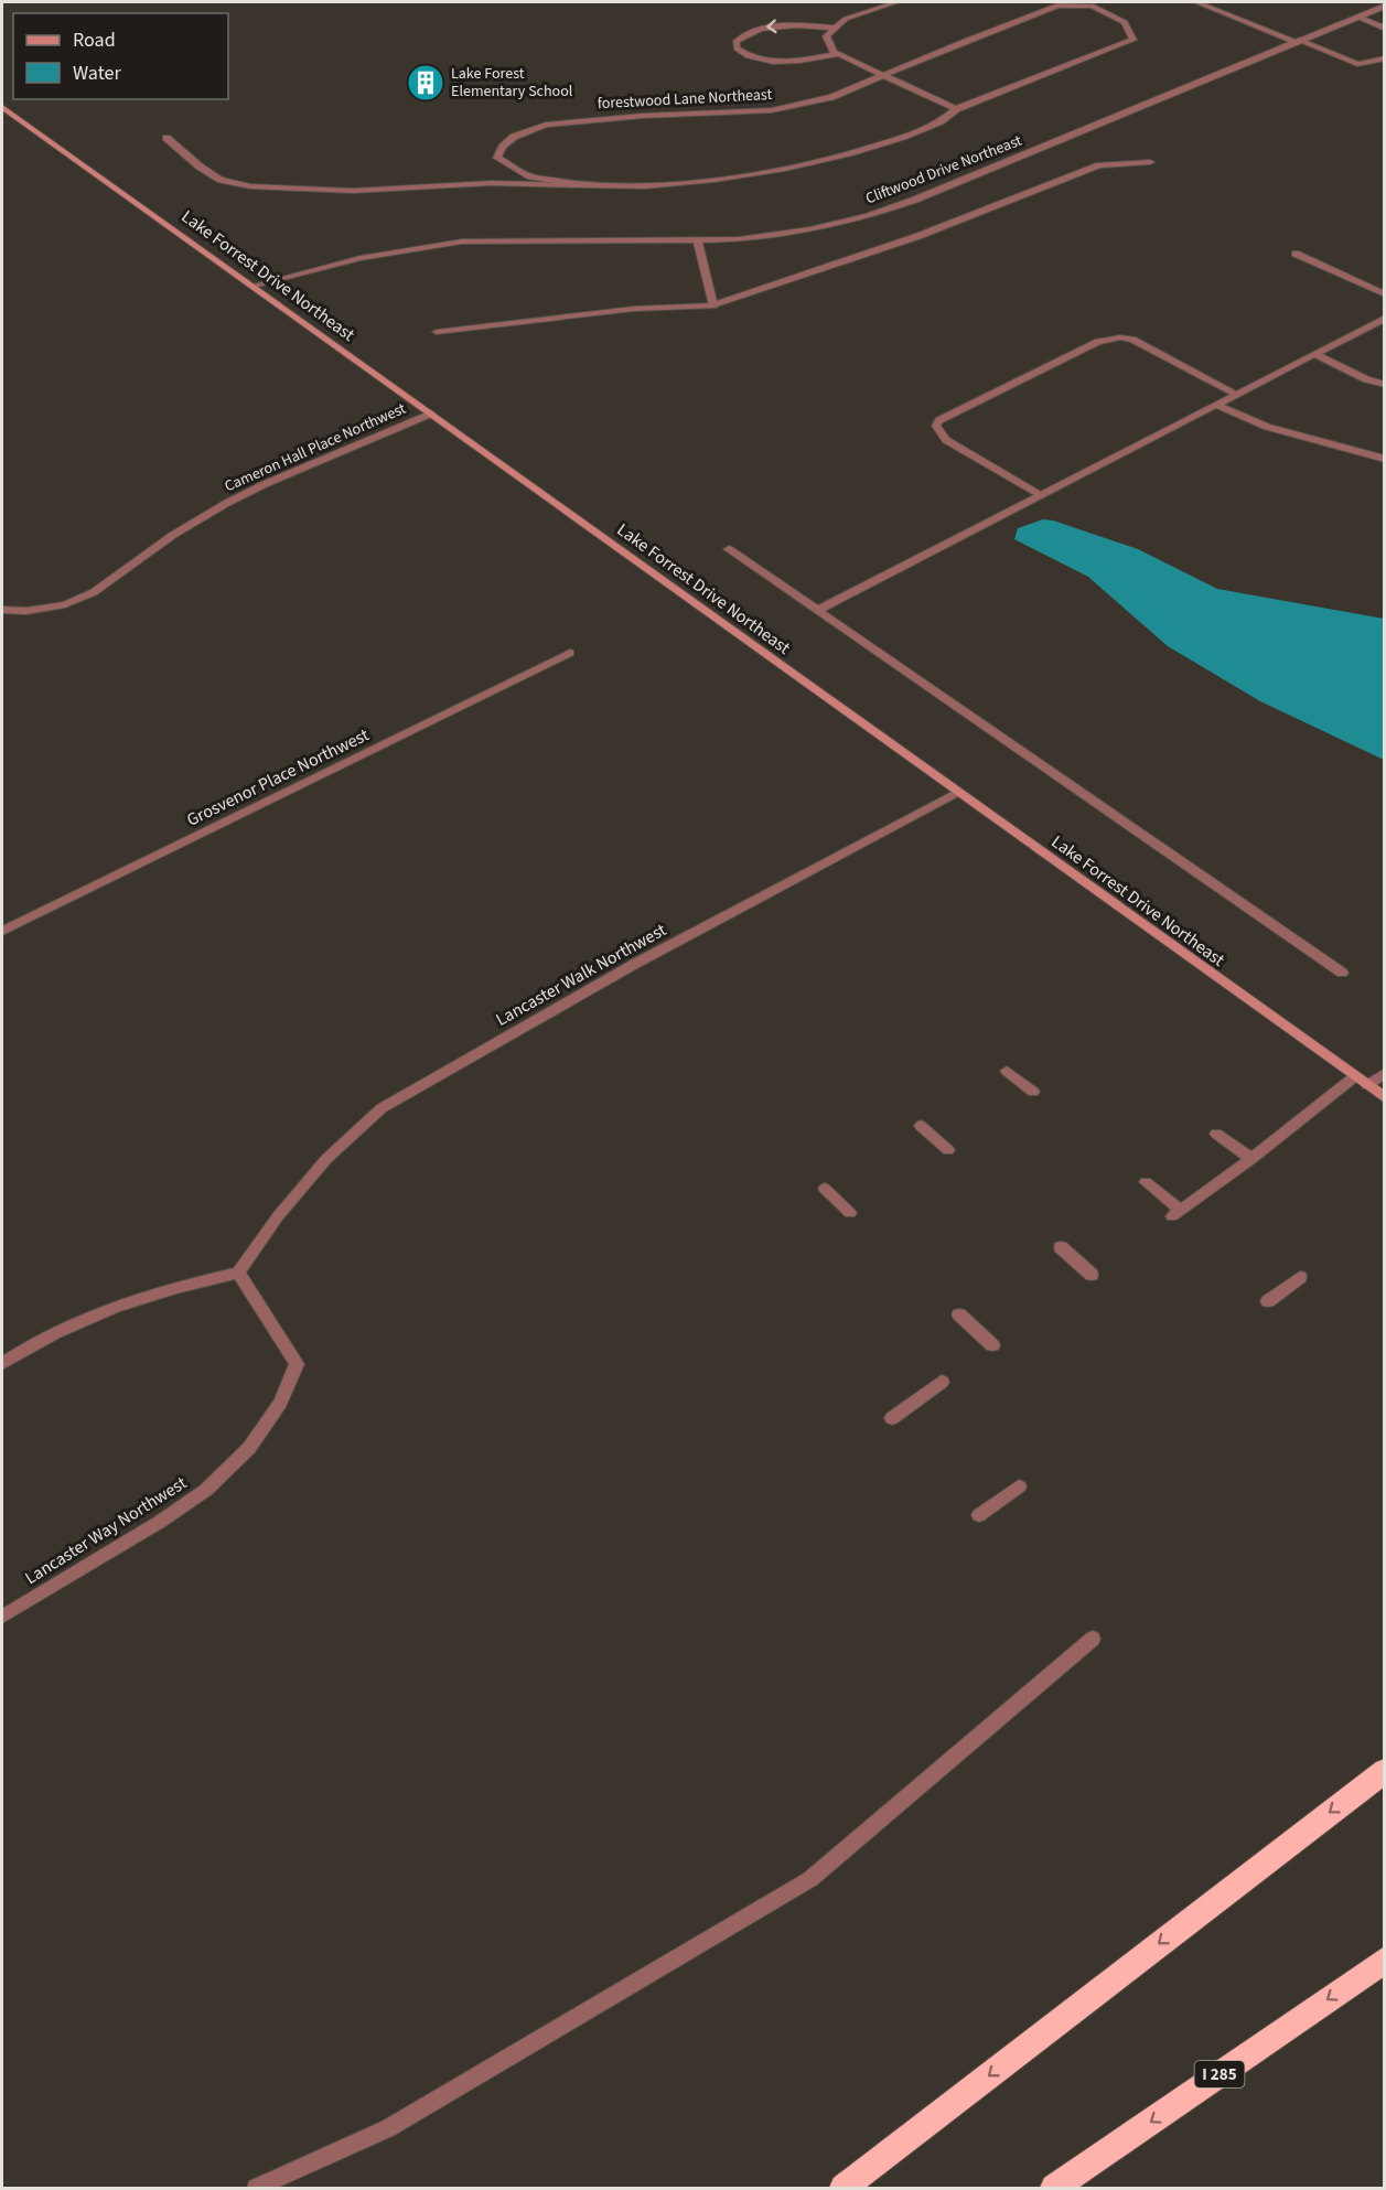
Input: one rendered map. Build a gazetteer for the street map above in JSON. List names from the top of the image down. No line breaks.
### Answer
{"streets":{"highway":["I 285"],"street":["forestwood Lane Northeast","Cliftwood Drive Northeast","Lake Forrest Drive Northeast","Cameron Hall Place Northwest","Grosvenor Place Northwest","Lancaster Walk Northwest","Lancaster Way Northwest"]},"crossings":[["Cliftwood Drive Northeast","Lake Forrest Drive Northeast"],["Lake Forrest Drive Northeast","Cameron Hall Place Northwest"],["Lake Forrest Drive Northeast","Lancaster Walk Northwest"],["Lancaster Walk Northwest","Lancaster Way Northwest"]],"places":{"building":["Lake Forest Elementary School"]},"legend":["Road","Water"]}
